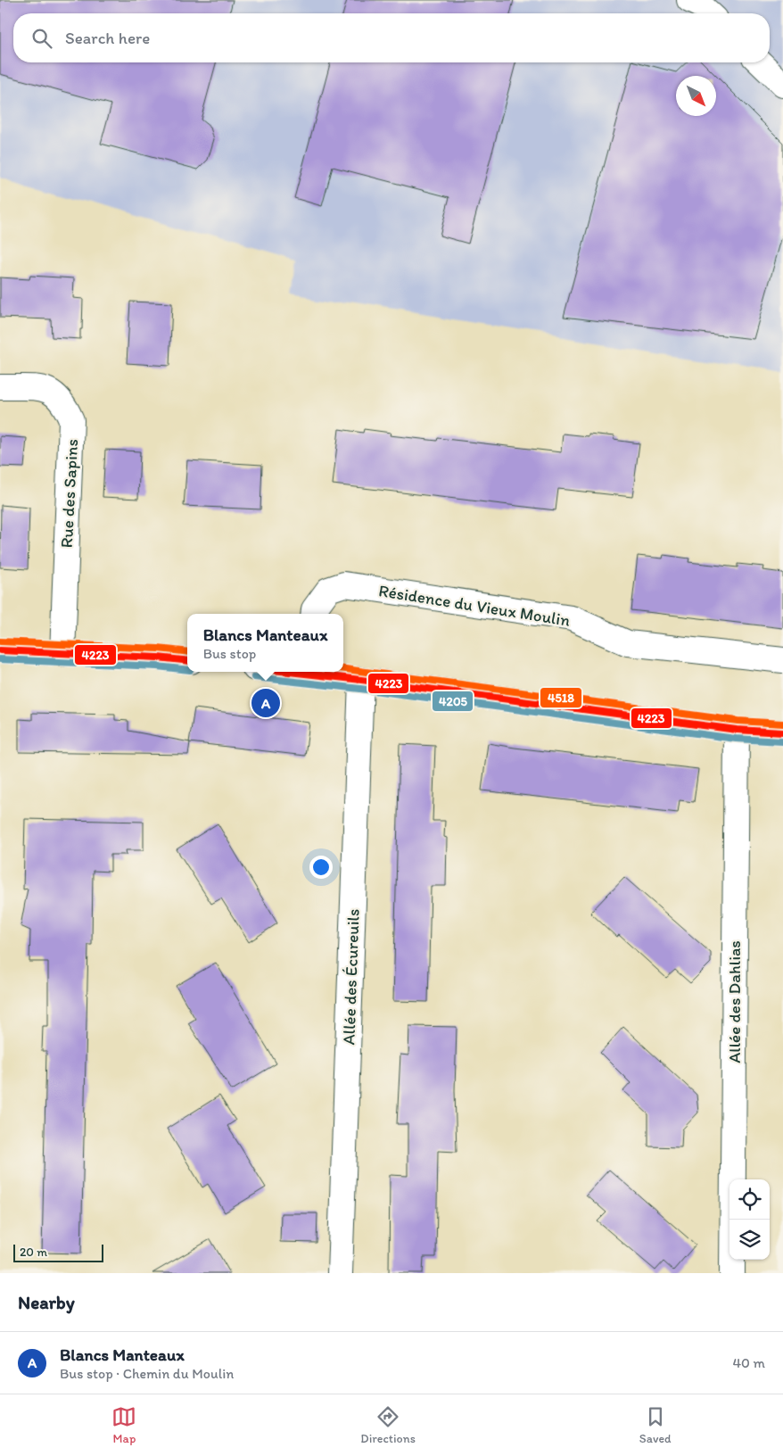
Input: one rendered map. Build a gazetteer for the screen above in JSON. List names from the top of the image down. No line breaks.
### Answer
{"streets":{"street":["Rue des Sapins","Résidence du Vieux Moulin","Allée des Écureuils","Allée des Dahlias"]},"lines":["transit line 4518","transit line 4223","transit line 4205"],"scale_bar":"20 m","north":"bottom right","page":{"search":"Search here","popup":["Blancs Manteaux","Bus stop"],"pins":"A","scale":"20 m","heading":"Nearby","list":[{"mark":"A","name":"Blancs Manteaux","note":"Bus stop · Chemin du Moulin","value":"40 m"}],"nav":["Map","Directions","Saved"]}}
